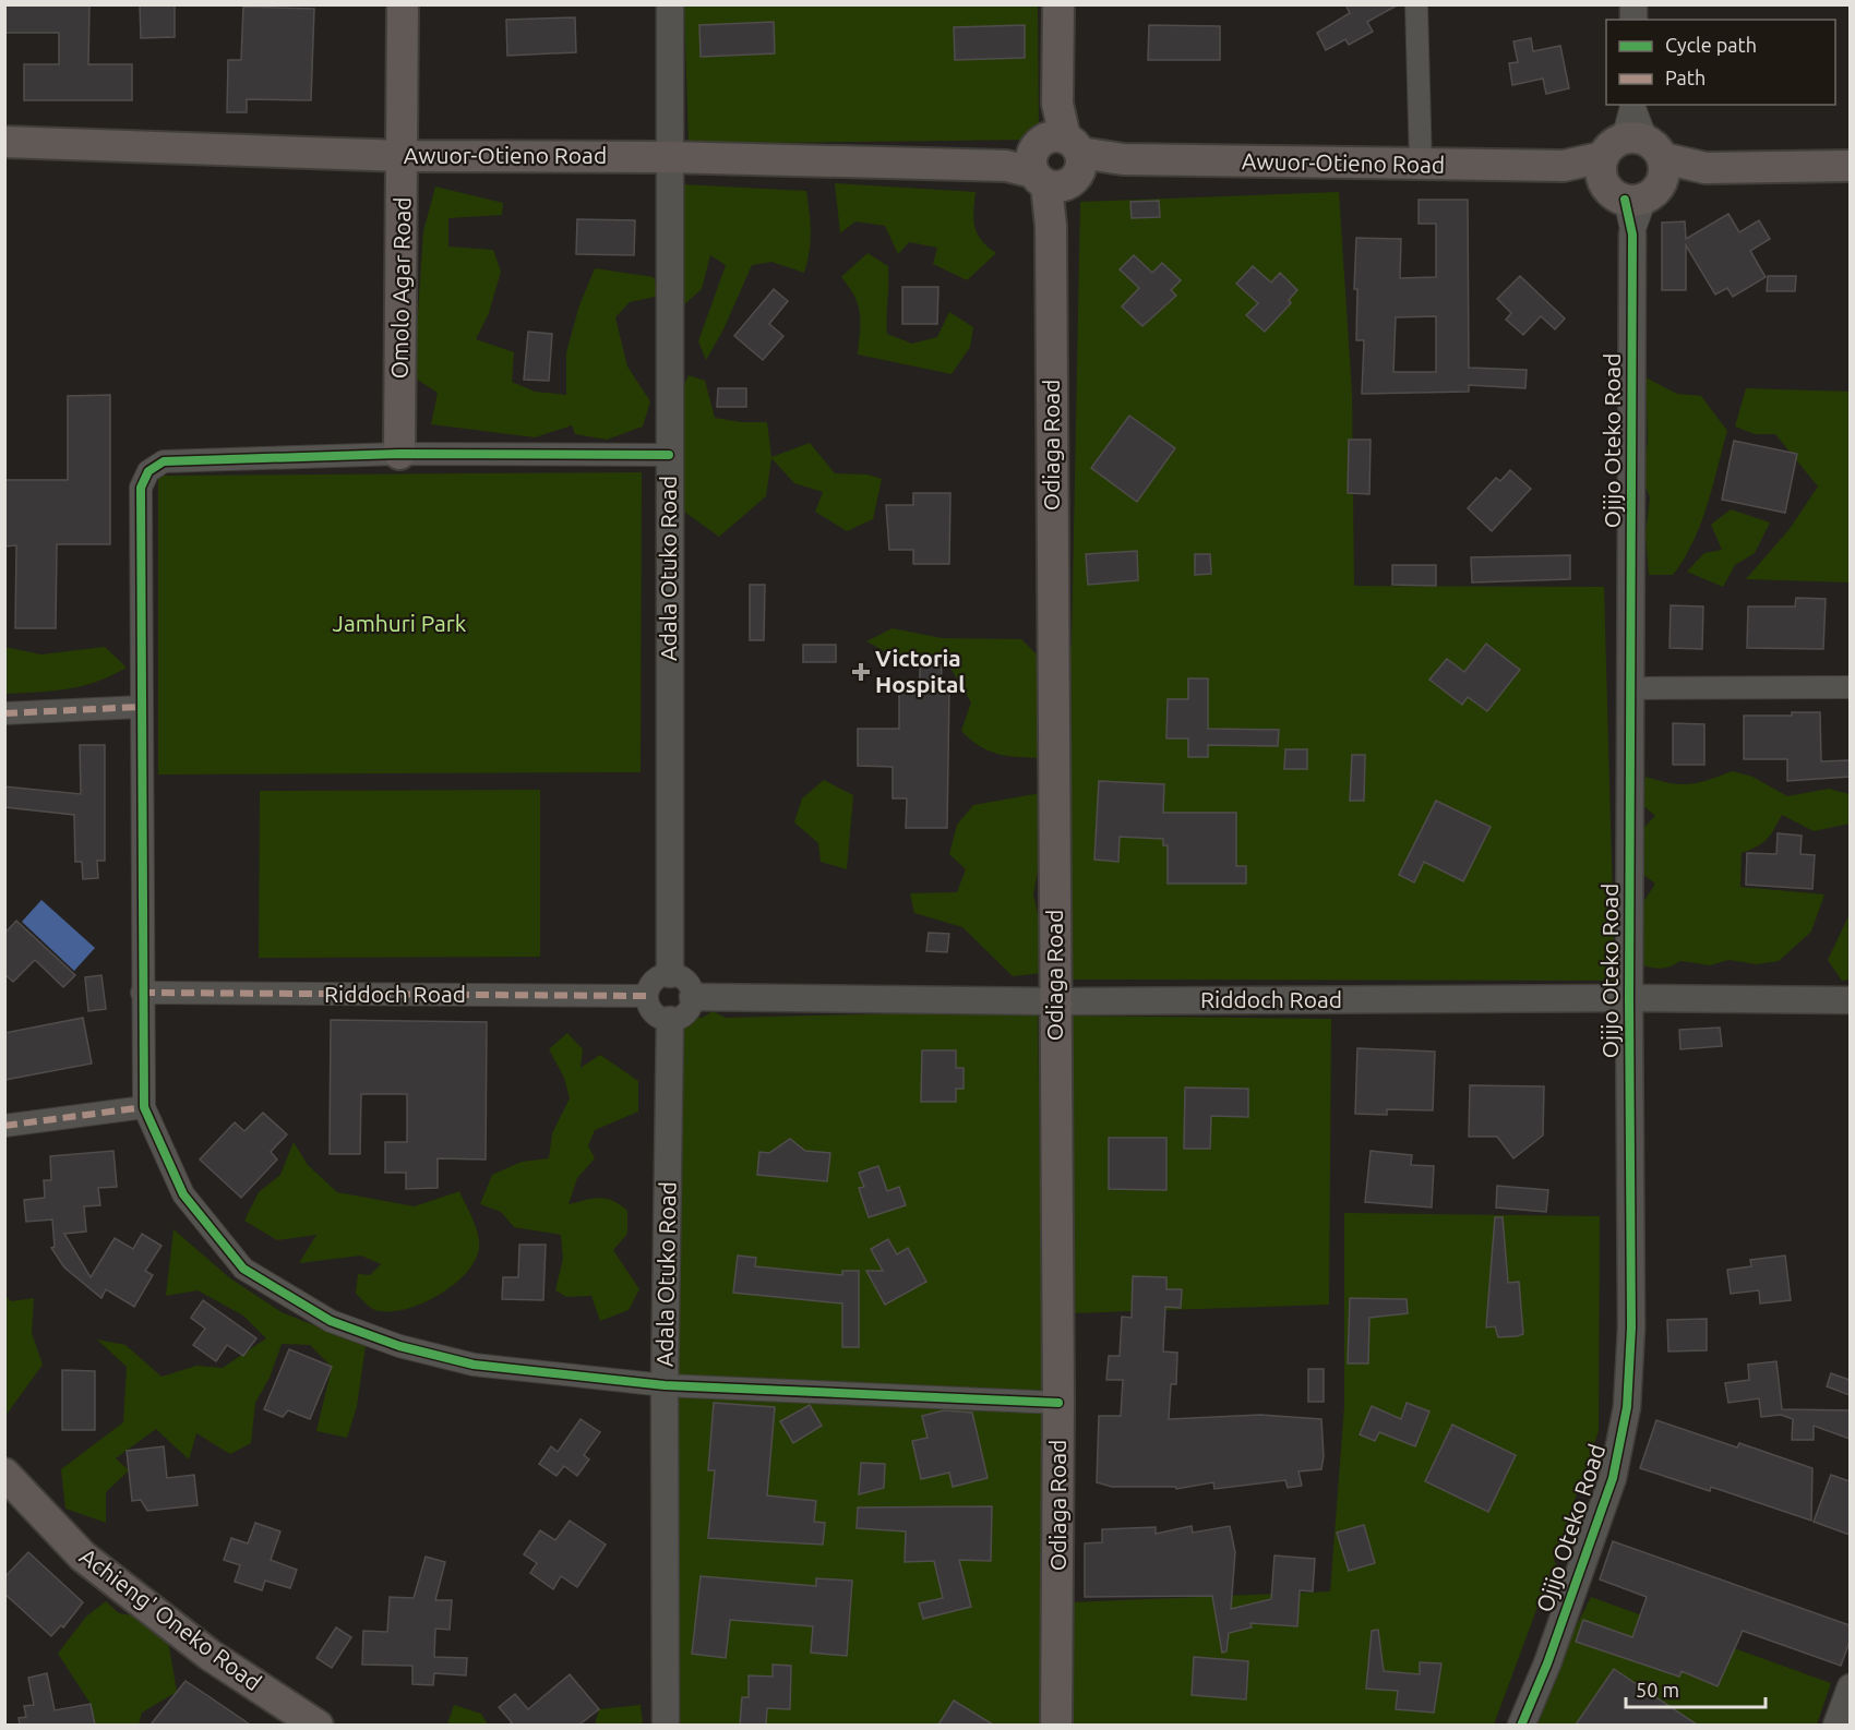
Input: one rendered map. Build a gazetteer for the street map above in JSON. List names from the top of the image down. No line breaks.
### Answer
{"streets":{"main road":["Awuor-Otieno Road","Omolo Agar Road","Odiaga Road","Achieng' Oneko Road"],"street":["Ojijo Oteko Road","Adala Otuko Road","Riddoch Road"]},"crossings":[["Awuor-Otieno Road","Omolo Agar Road"],["Awuor-Otieno Road","Ojijo Oteko Road"],["Awuor-Otieno Road","Odiaga Road"],["Awuor-Otieno Road","Adala Otuko Road"],["Ojijo Oteko Road","Riddoch Road"],["Odiaga Road","Riddoch Road"],["Adala Otuko Road","Riddoch Road"]],"parks":["Jamhuri Park"],"places":{"health":["Victoria Hospital"]},"legend":["Cycle path","Path"],"scale_bar":"50 m"}
